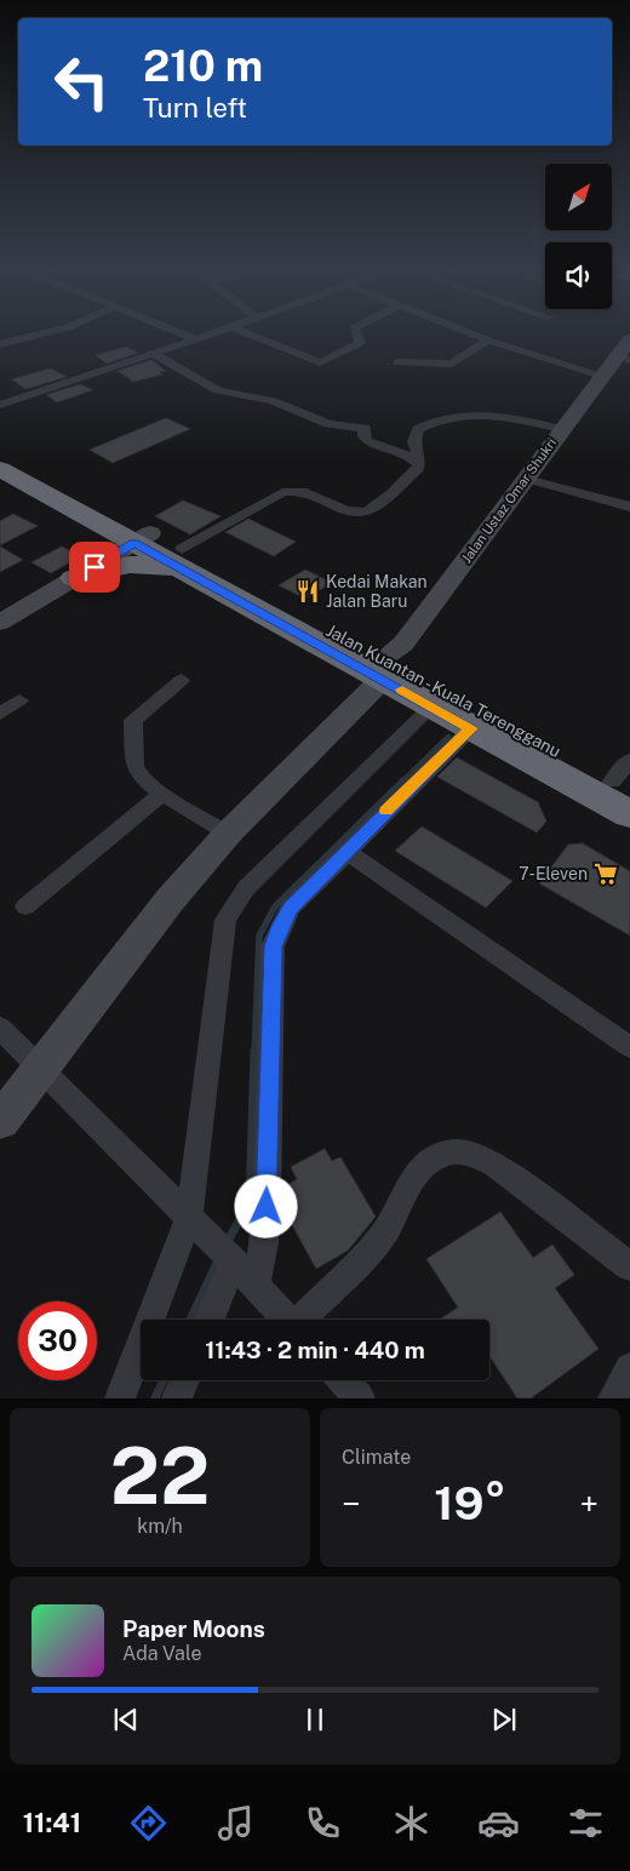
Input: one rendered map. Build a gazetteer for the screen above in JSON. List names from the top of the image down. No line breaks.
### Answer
{"streets":{"highway":["Jalan Kuantan - Kuala Terengganu"],"street":["Jalan Ustaz Omar Shukri"]},"crossings":[["Jalan Ustaz Omar Shukri","Jalan Kuantan - Kuala Terengganu"]],"places":{"restaurant":["Kedai Makan Jalan Baru"],"supermarket":["7-Eleven"]},"north":"top right","page":{"turn":["210 m","Turn left"],"limit":"30","trip":"11:43 · 2 min · 440 m","tile":[["22","km/h"],"Climate"],"heat":["−","19°","+"],"song":["Paper Moons","Ada Vale"],"tabs":"11:41"}}
